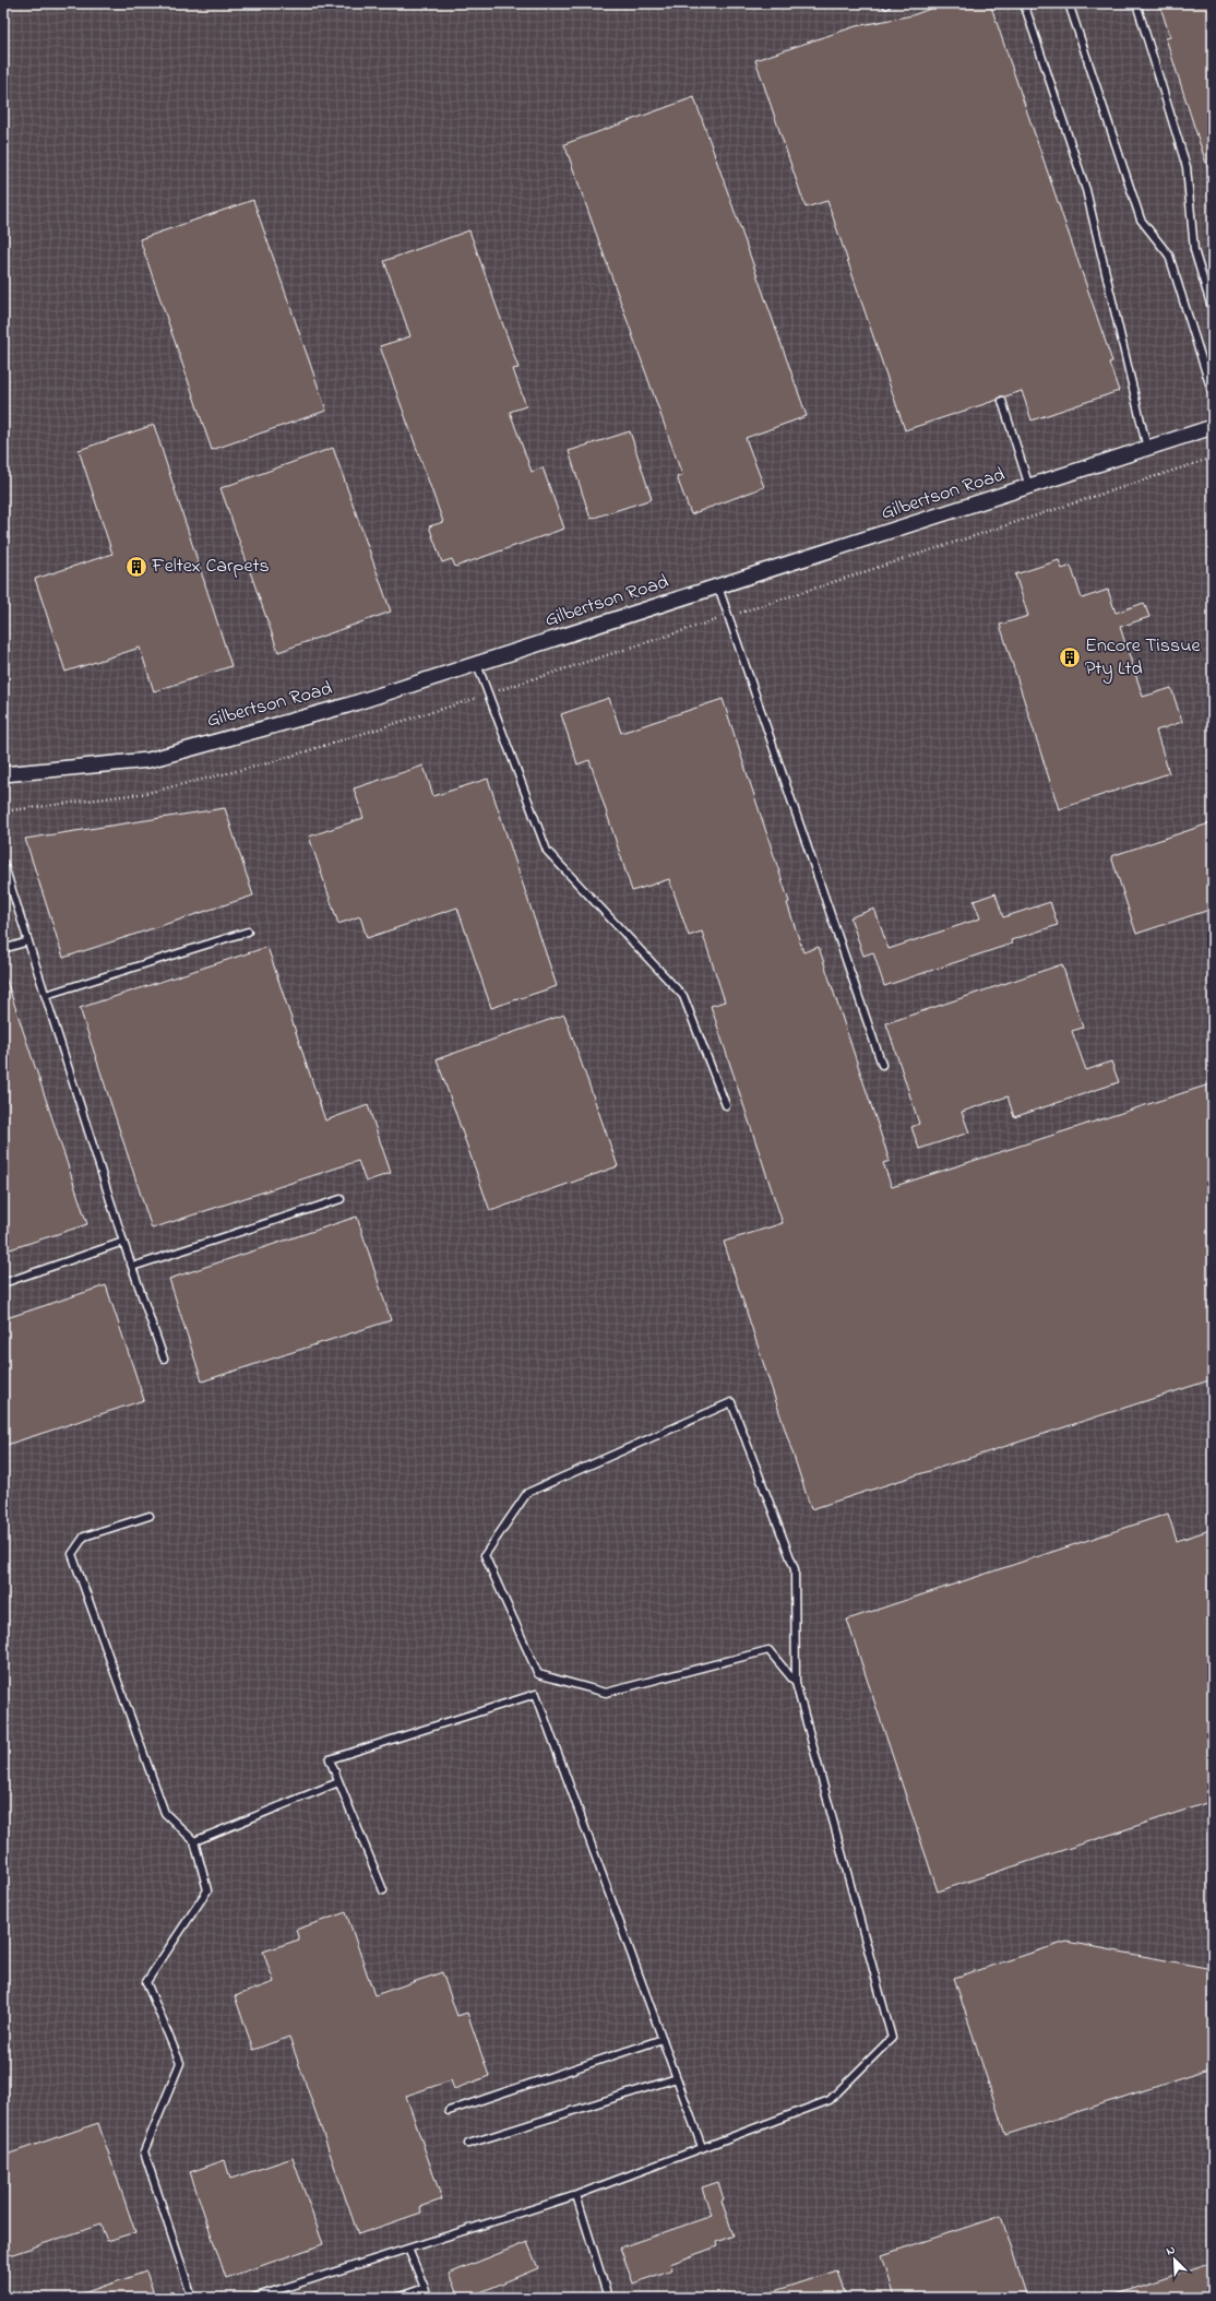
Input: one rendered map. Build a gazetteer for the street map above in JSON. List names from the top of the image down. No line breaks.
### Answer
{"streets":{"street":["Gilbertson Road"]},"places":{"building":["Feltex Carpets","Encore Tissue Pty Ltd"]},"north":"top left"}
